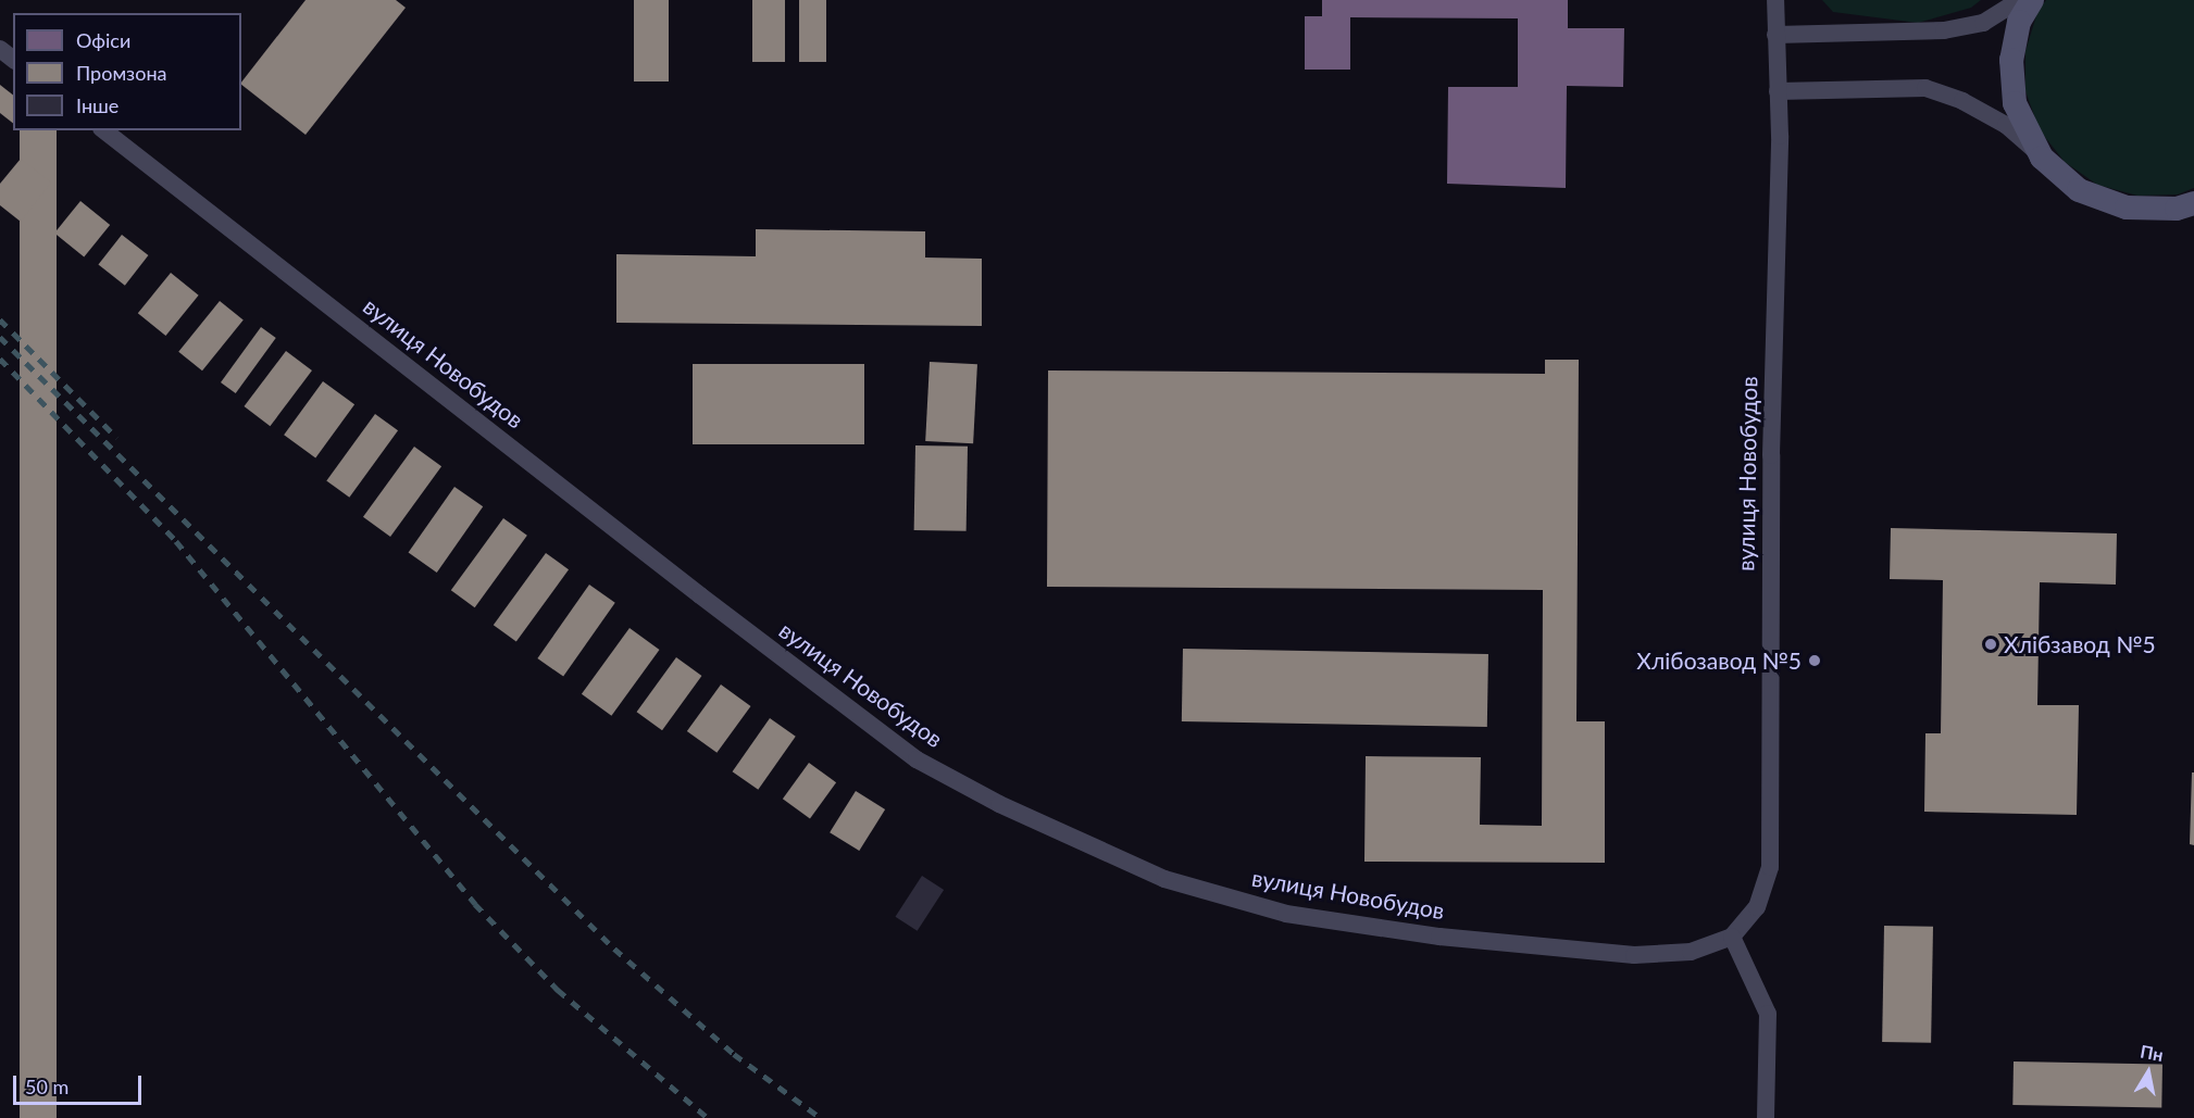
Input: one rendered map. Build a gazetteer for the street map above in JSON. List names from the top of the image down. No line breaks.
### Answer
{"streets":{"street":["вулиця Новобудов"]},"places":["Хлібзавод №5","Хлібозавод №5"],"legend":["Офіси","Промзона","Інше"],"scale_bar":"50 m","north":"top"}
